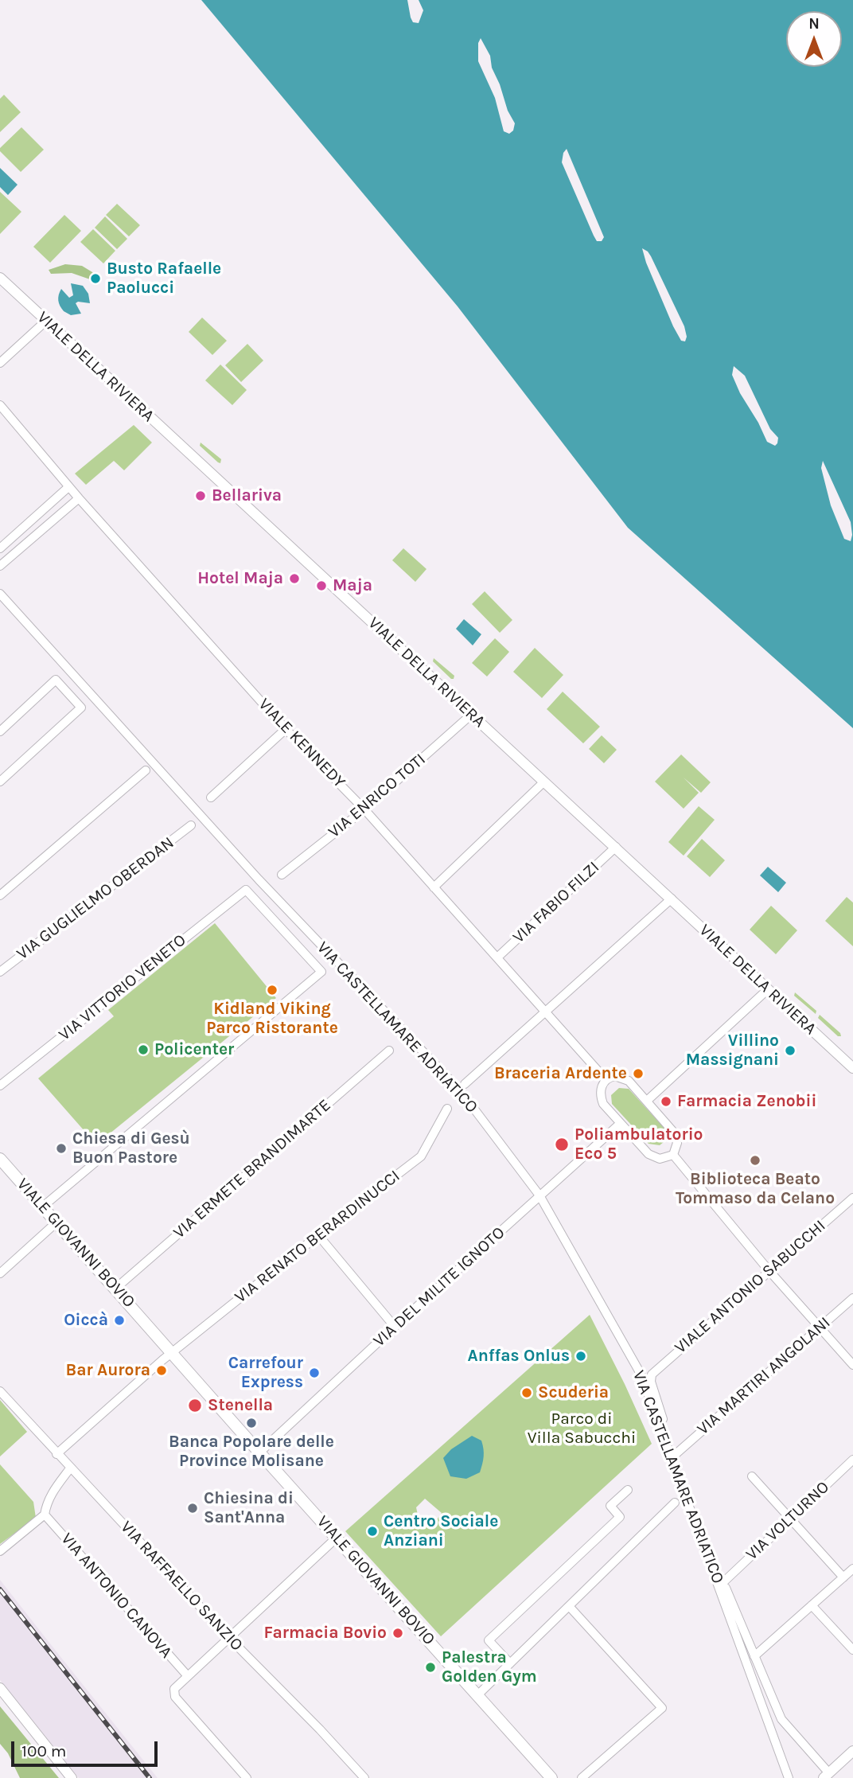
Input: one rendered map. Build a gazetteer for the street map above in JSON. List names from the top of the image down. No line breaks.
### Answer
{"streets":{"main road":["VIALE GIOVANNI BOVIO"],"street":["VIALE DELLA RIVIERA","VIALE KENNEDY","VIA ENRICO TOTI","VIA GUGLIELMO OBERDAN","VIA FABIO FILZI","VIA VITTORIO VENETO","VIA CASTELLAMARE ADRIATICO","VIA ERMETE BRANDIMARTE","VIA RENATO BERARDINUCCI","VIA DEL MILITE IGNOTO","VIALE ANTONIO SABUCCHI","VIA MARTIRI ANGOLANI","VIA VOLTURNO","VIA RAFFAELLO SANZIO","VIA ANTONIO CANOVA"]},"crossings":[["VIALE DELLA RIVIERA","VIA ENRICO TOTI"],["VIALE DELLA RIVIERA","VIA FABIO FILZI"],["VIALE KENNEDY","VIA ENRICO TOTI"],["VIALE KENNEDY","VIA FABIO FILZI"],["VIA VITTORIO VENETO","VIALE GIOVANNI BOVIO"],["VIA CASTELLAMARE ADRIATICO","VIA DEL MILITE IGNOTO"],["VIA ERMETE BRANDIMARTE","VIALE GIOVANNI BOVIO"],["VIA RENATO BERARDINUCCI","VIALE GIOVANNI BOVIO"],["VIA RENATO BERARDINUCCI","VIA RAFFAELLO SANZIO"],["VIALE GIOVANNI BOVIO","VIA DEL MILITE IGNOTO"],["VIALE ANTONIO SABUCCHI","VIA MARTIRI ANGOLANI"]],"parks":["Parco di Villa Sabucchi"],"places":["Busto Rafaelle Paolucci","Bellariva","Hotel Maja","Maja","Kidland Viking Parco Ristorante","Policenter","Villino Massignani","Braceria Ardente","Farmacia Zenobii","Poliambulatorio Eco 5","Chiesa di Gesù Buon Pastore","Biblioteca Beato Tommaso da Celano","Oiccà","Anffas Onlus","Bar Aurora","Carrefour Express","Scuderia","Stenella","Banca Popolare delle Province Molisane","Chiesina di Sant'Anna","Centro Sociale Anziani","Farmacia Bovio","Palestra Golden Gym"],"scale_bar":"100 m","north":"top"}
